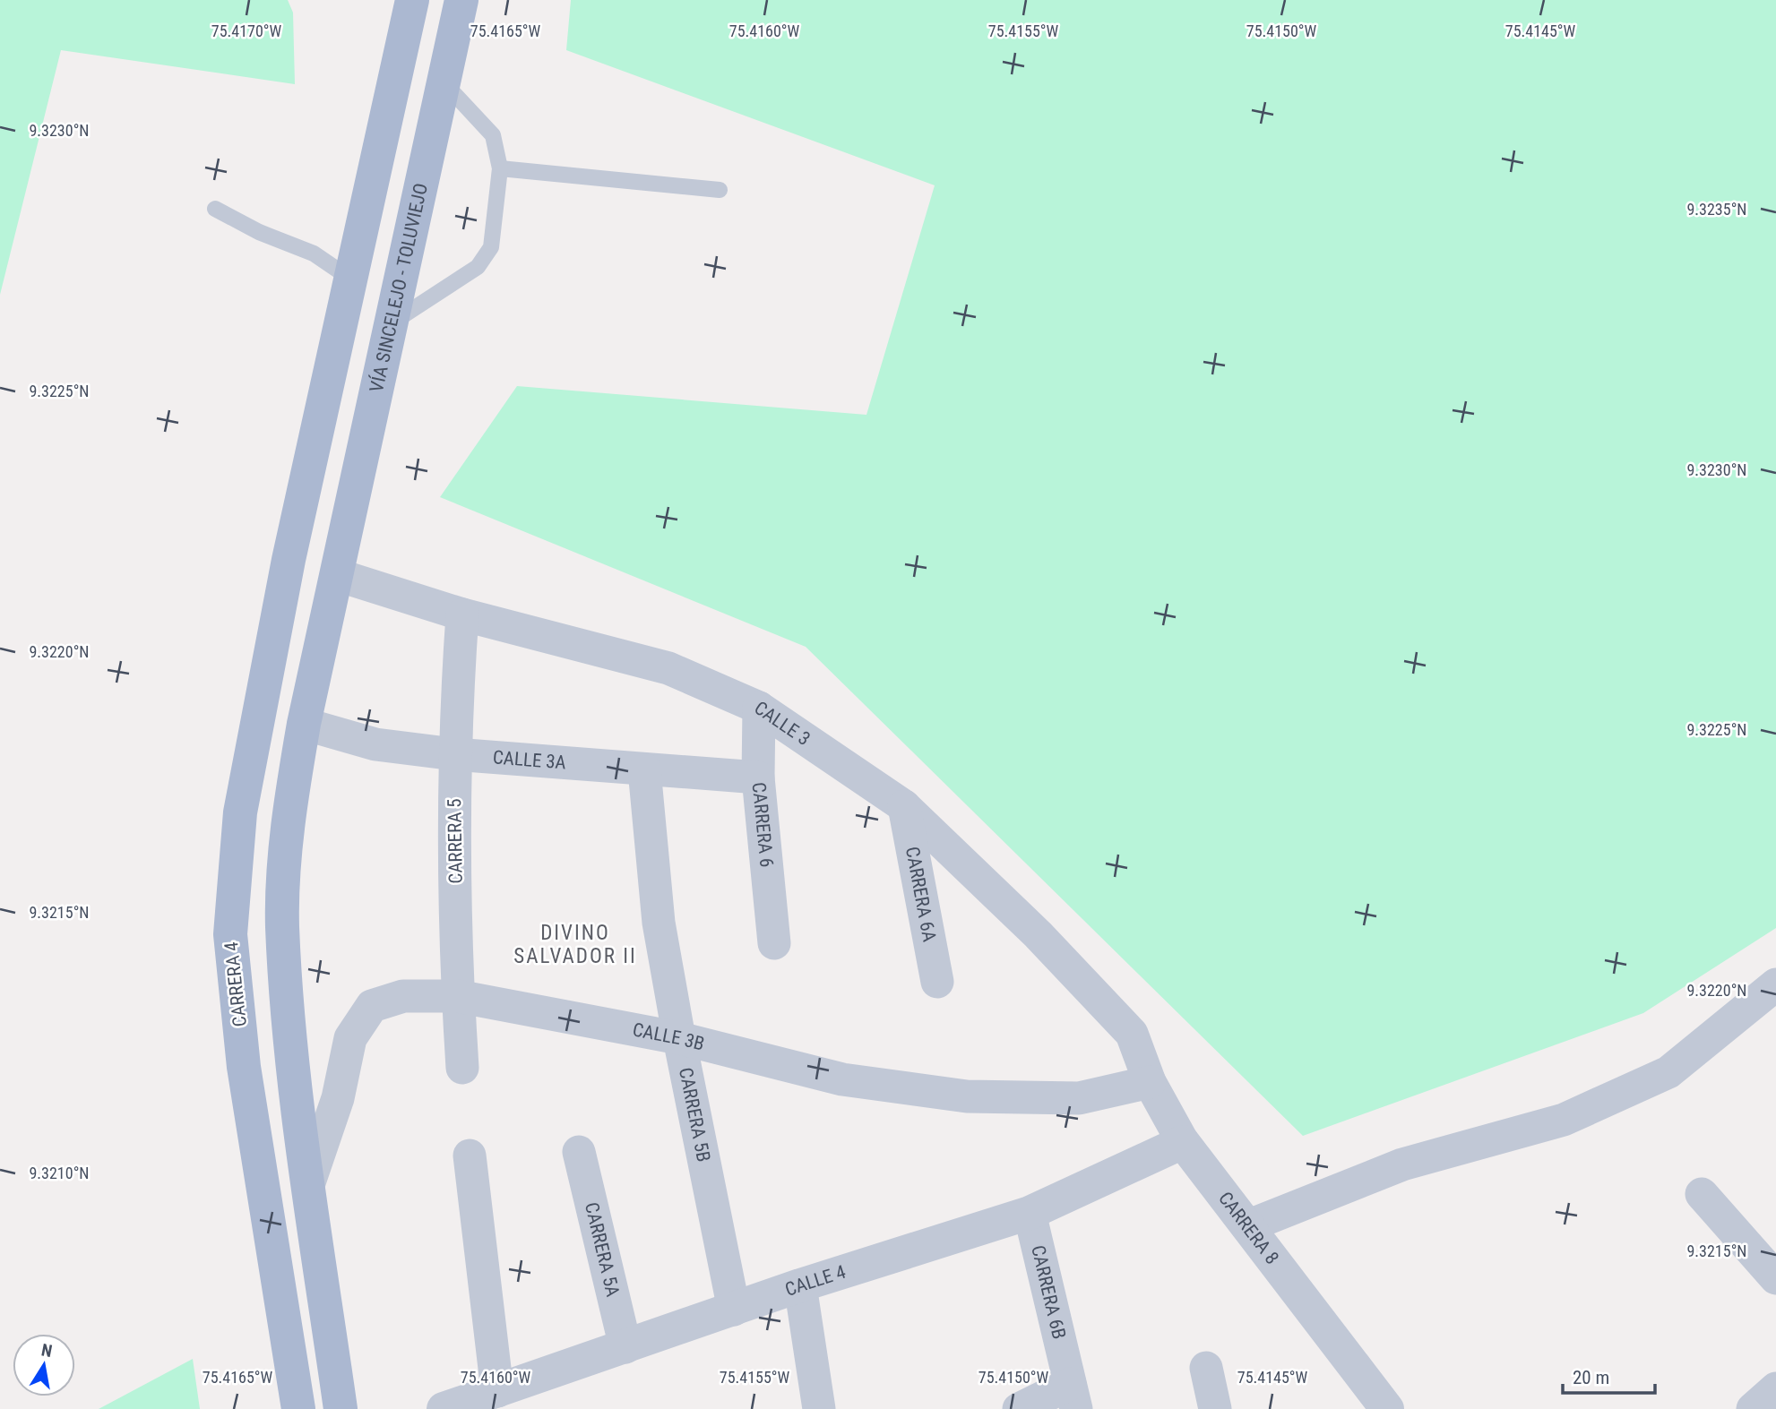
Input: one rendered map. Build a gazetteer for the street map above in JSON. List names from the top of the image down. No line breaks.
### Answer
{"streets":{"main road":["VÍA SINCELEJO - TOLUVIEJO","CARRERA 4"],"street":["CALLE 3","CALLE 3A","CARRERA 6","CARRERA 5","CARRERA 6A","CALLE 3B","CARRERA 5B","CARRERA 8","CARRERA 5A","CALLE 4","CARRERA 6B"]},"crossings":[["VÍA SINCELEJO - TOLUVIEJO","CALLE 3"],["CALLE 3","CARRERA 6"],["CALLE 3","CARRERA 5"],["CALLE 3","CARRERA 6A"],["CALLE 3","CARRERA 8"],["CALLE 3A","CARRERA 6"],["CALLE 3A","CARRERA 5"],["CALLE 3A","CARRERA 5B"],["CARRERA 5","CALLE 3B"],["CALLE 3B","CARRERA 5B"],["CALLE 3B","CARRERA 8"],["CARRERA 5B","CALLE 4"],["CARRERA 8","CALLE 4"],["CARRERA 5A","CALLE 4"],["CALLE 4","CARRERA 6B"]],"districts":["DIVINO SALVADOR II"],"scale_bar":"20 m","north":"top","coordinates":["75.4170°W","75.4165°W","75.4160°W","75.4155°W","75.4150°W","75.4145°W","9.3230°N","9.3235°N","9.3225°N","9.3220°N","9.3215°N","9.3210°N"]}
